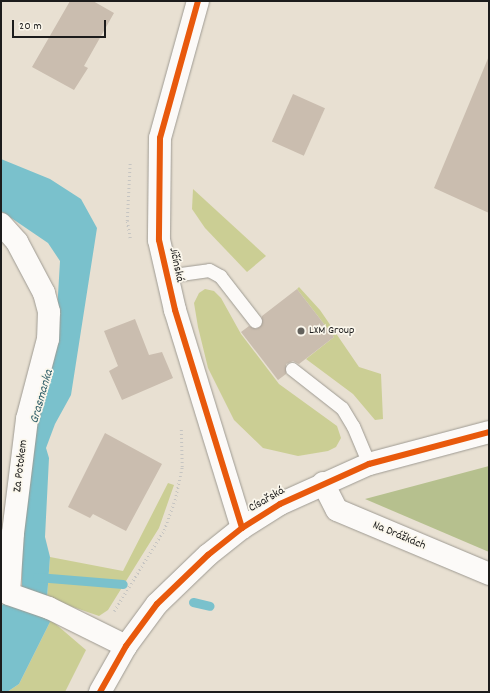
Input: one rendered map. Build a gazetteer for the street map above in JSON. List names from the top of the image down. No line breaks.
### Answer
{"streets":{"street":["Jičínská","Za Potokem","Císařská","Na Drážkách"]},"crossings":[["Jičínská","Císařská"],["Za Potokem","Císařská"],["Císařská","Na Drážkách"]],"water":["Grasmanka"],"places":["LXM Group"],"scale_bar":"20 m"}
